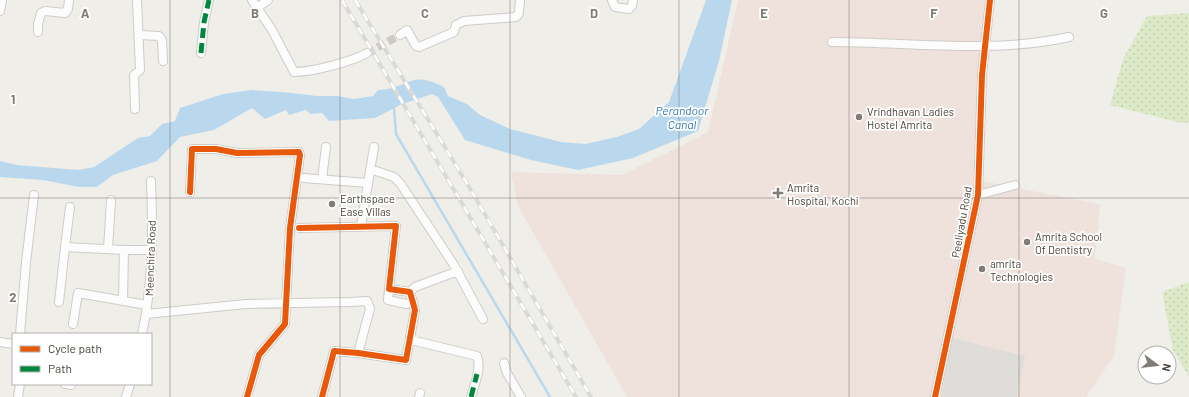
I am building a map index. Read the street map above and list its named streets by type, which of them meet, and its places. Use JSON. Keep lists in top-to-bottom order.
{
  "streets": {
    "street": ["Peeliyadu Road", "Meenchira Road"]
  },
  "water": ["Perandoor Canal"],
  "places": {
    "other": [
      "Vrindhavan Ladies Hostel Amrita",
      "Earthspace Ease Villas",
      "Amrita School Of Dentistry",
      "amrita Technologies"
    ],
    "health": ["Amrita Hospital, Kochi"]
  },
  "legend": ["Cycle path", "Path"],
  "north": "right",
  "grid": {
    "columns": [
      "A",
      "B",
      "C",
      "D",
      "E",
      "F",
      "G"
    ],
    "rows": ["1", "2"]
  }
}
